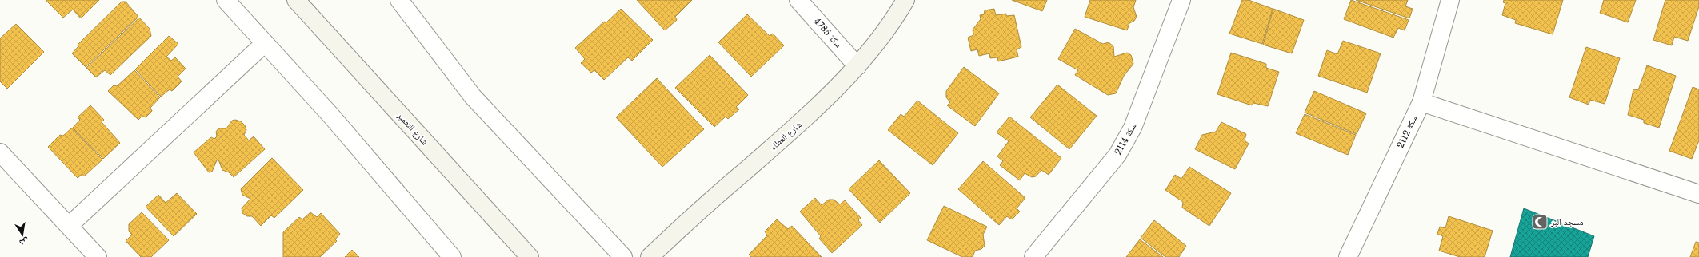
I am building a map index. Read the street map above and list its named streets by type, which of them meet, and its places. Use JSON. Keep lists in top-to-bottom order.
{
  "streets": {
    "street": [
      "سكة 4785",
      "شارع التعمير",
      "سكة 2112",
      "شارع العطاء",
      "سكة 2114"
    ]
  },
  "crossings": [
    ["سكة 4785", "شارع العطاء"]
  ],
  "places": {
    "mosque": ["مسجد البر"]
  },
  "north": "bottom"
}
